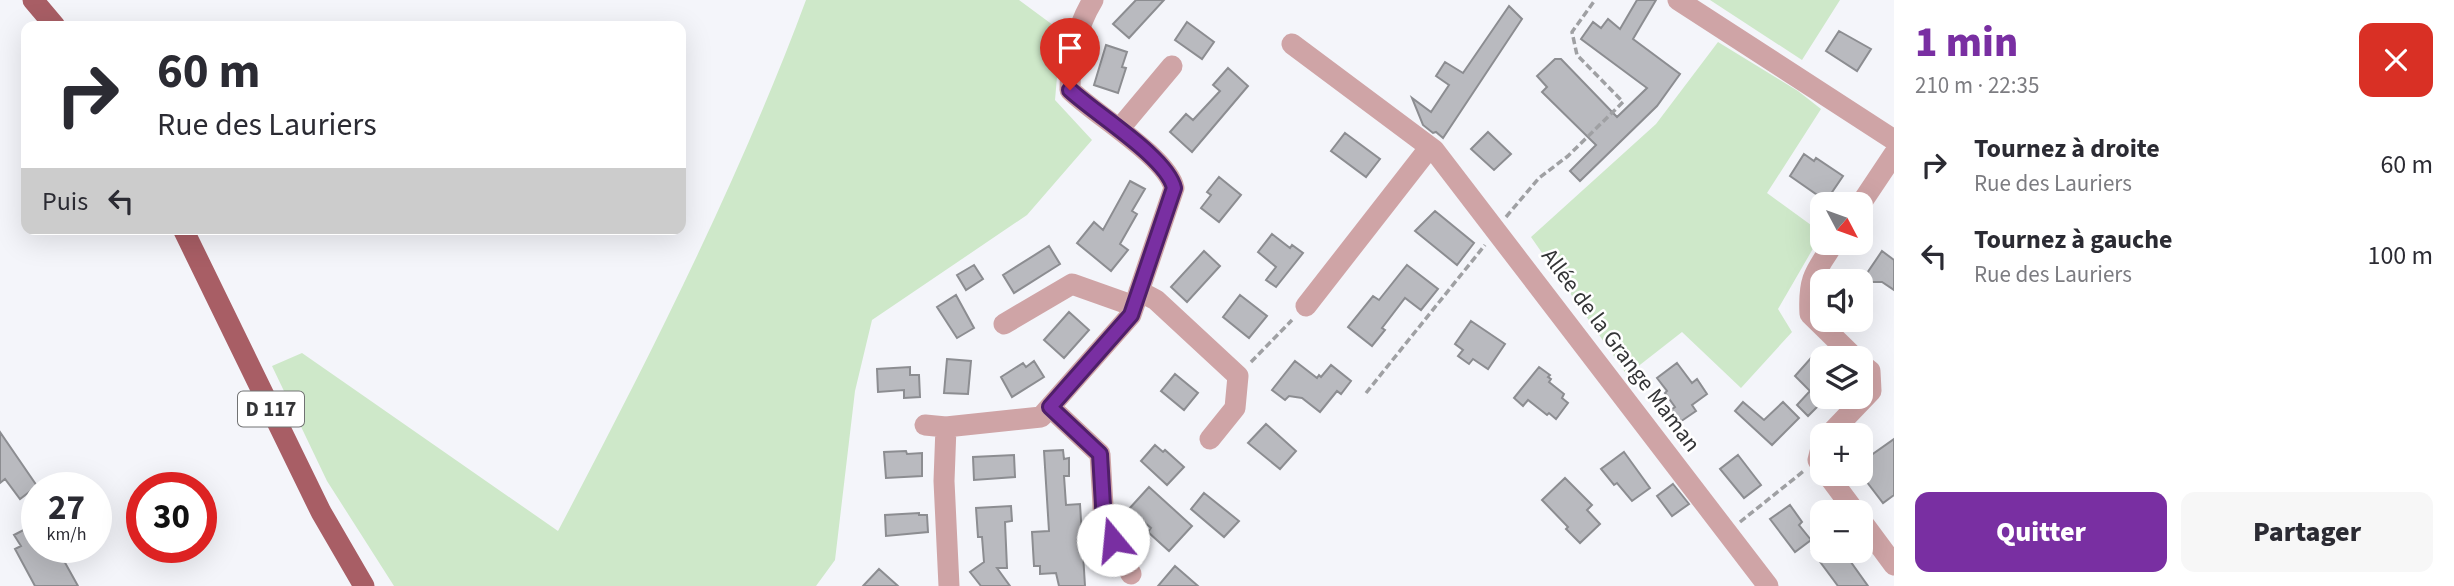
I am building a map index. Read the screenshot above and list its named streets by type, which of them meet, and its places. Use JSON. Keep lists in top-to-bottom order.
{
  "streets": {
    "main road": ["D 117"],
    "street": ["Allée de la Grange Maman"]
  },
  "north": "bottom right",
  "page": {
    "heading": ["1 min", "210 m · 22:35"],
    "turn": ["60 m", "Rue des Lauriers"],
    "list": [
      {
        "name": "Tournez à droite",
        "note": "Rue des Lauriers",
        "value": "60 m"
      },
      {
        "name": "Tournez à gauche",
        "note": "Rue des Lauriers",
        "value": "100 m"
      }
    ],
    "then": "Puis",
    "map_buttons": ["+", "−"],
    "speed": "27 km/h",
    "limit": "30",
    "buttons": ["Quitter", "Partager"]
  }
}
